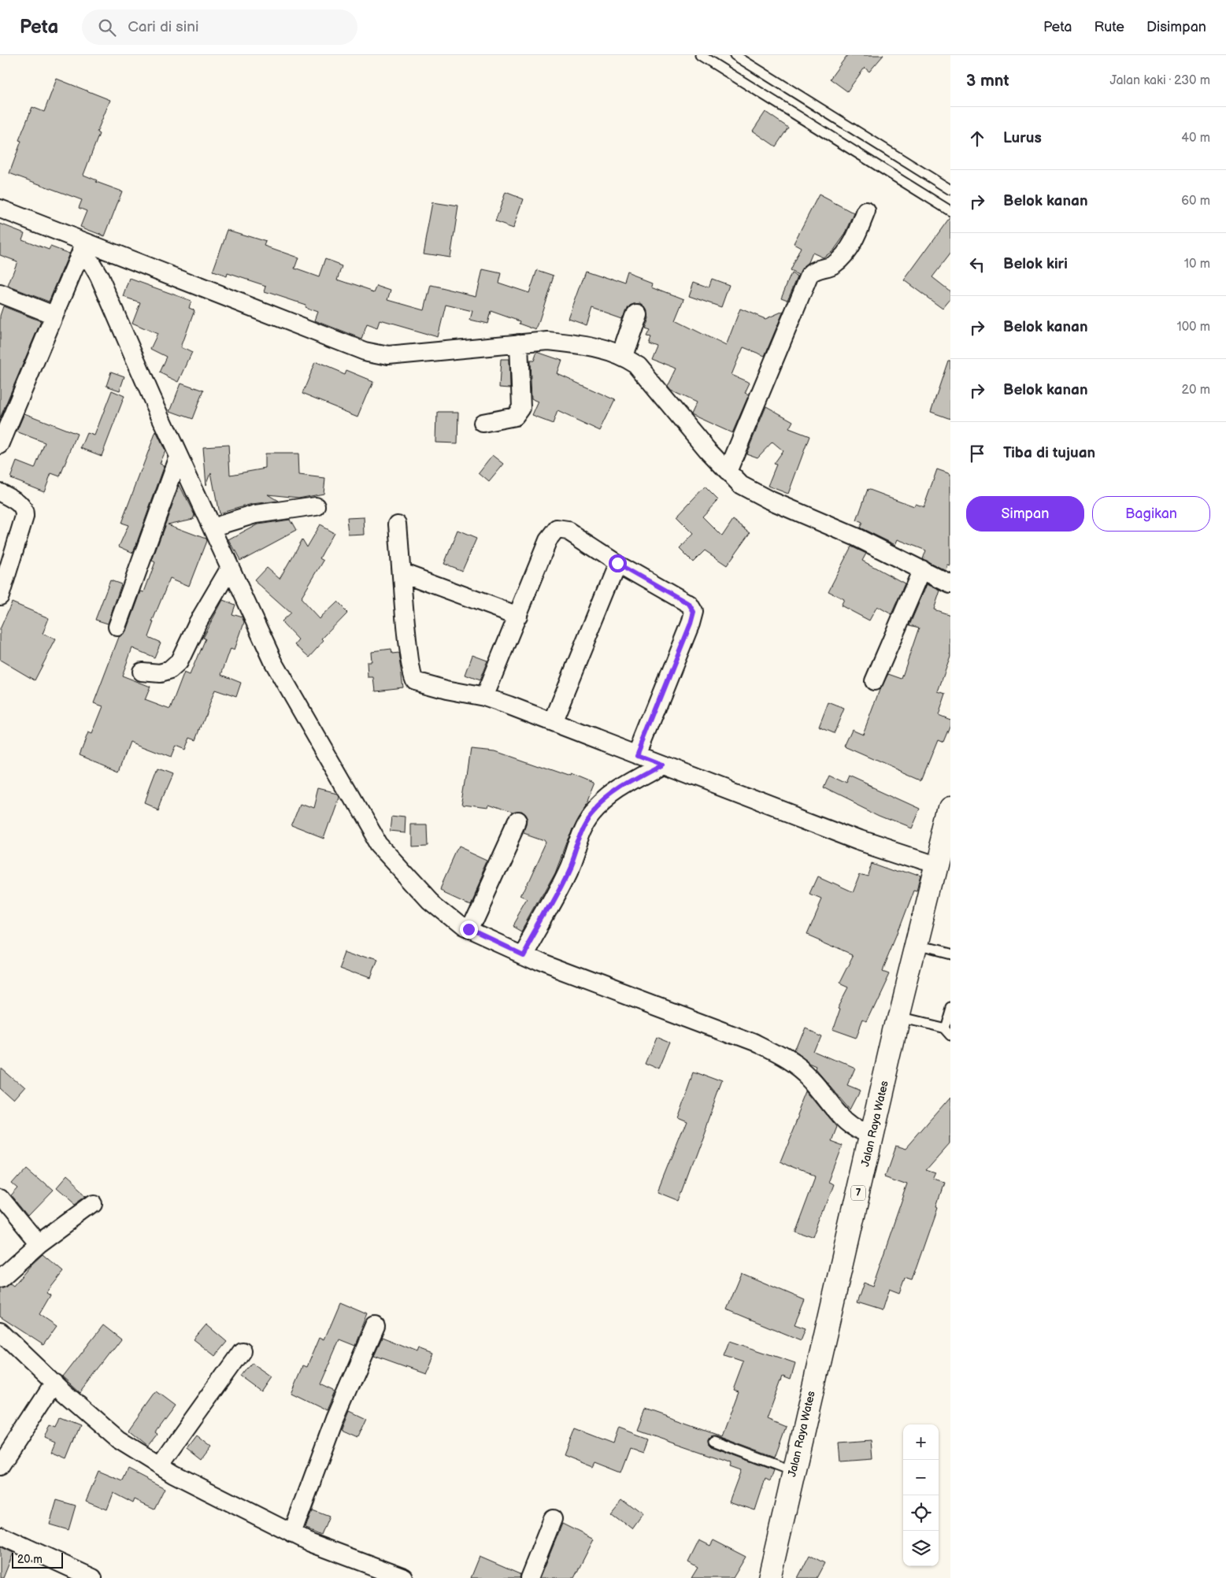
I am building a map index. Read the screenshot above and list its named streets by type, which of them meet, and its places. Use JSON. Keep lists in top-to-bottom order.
{
  "streets": {
    "highway": ["Jalan Raya Wates", "7"]
  },
  "scale_bar": "20 m",
  "page": {
    "header": "Peta",
    "search": "Cari di sini",
    "nav": ["Peta", "Rute", "Disimpan"],
    "heading": ["3 mnt", "Jalan kaki · 230 m"],
    "list": [
      ["Lurus", "40 m"],
      ["Belok kanan", "60 m"],
      ["Belok kiri", "10 m"],
      ["Belok kanan", "100 m"],
      ["Belok kanan", "20 m"],
      "Tiba di tujuan"
    ],
    "buttons": ["Simpan", "Bagikan"],
    "map_buttons": ["+", "−"],
    "scale": "20 m"
  }
}
